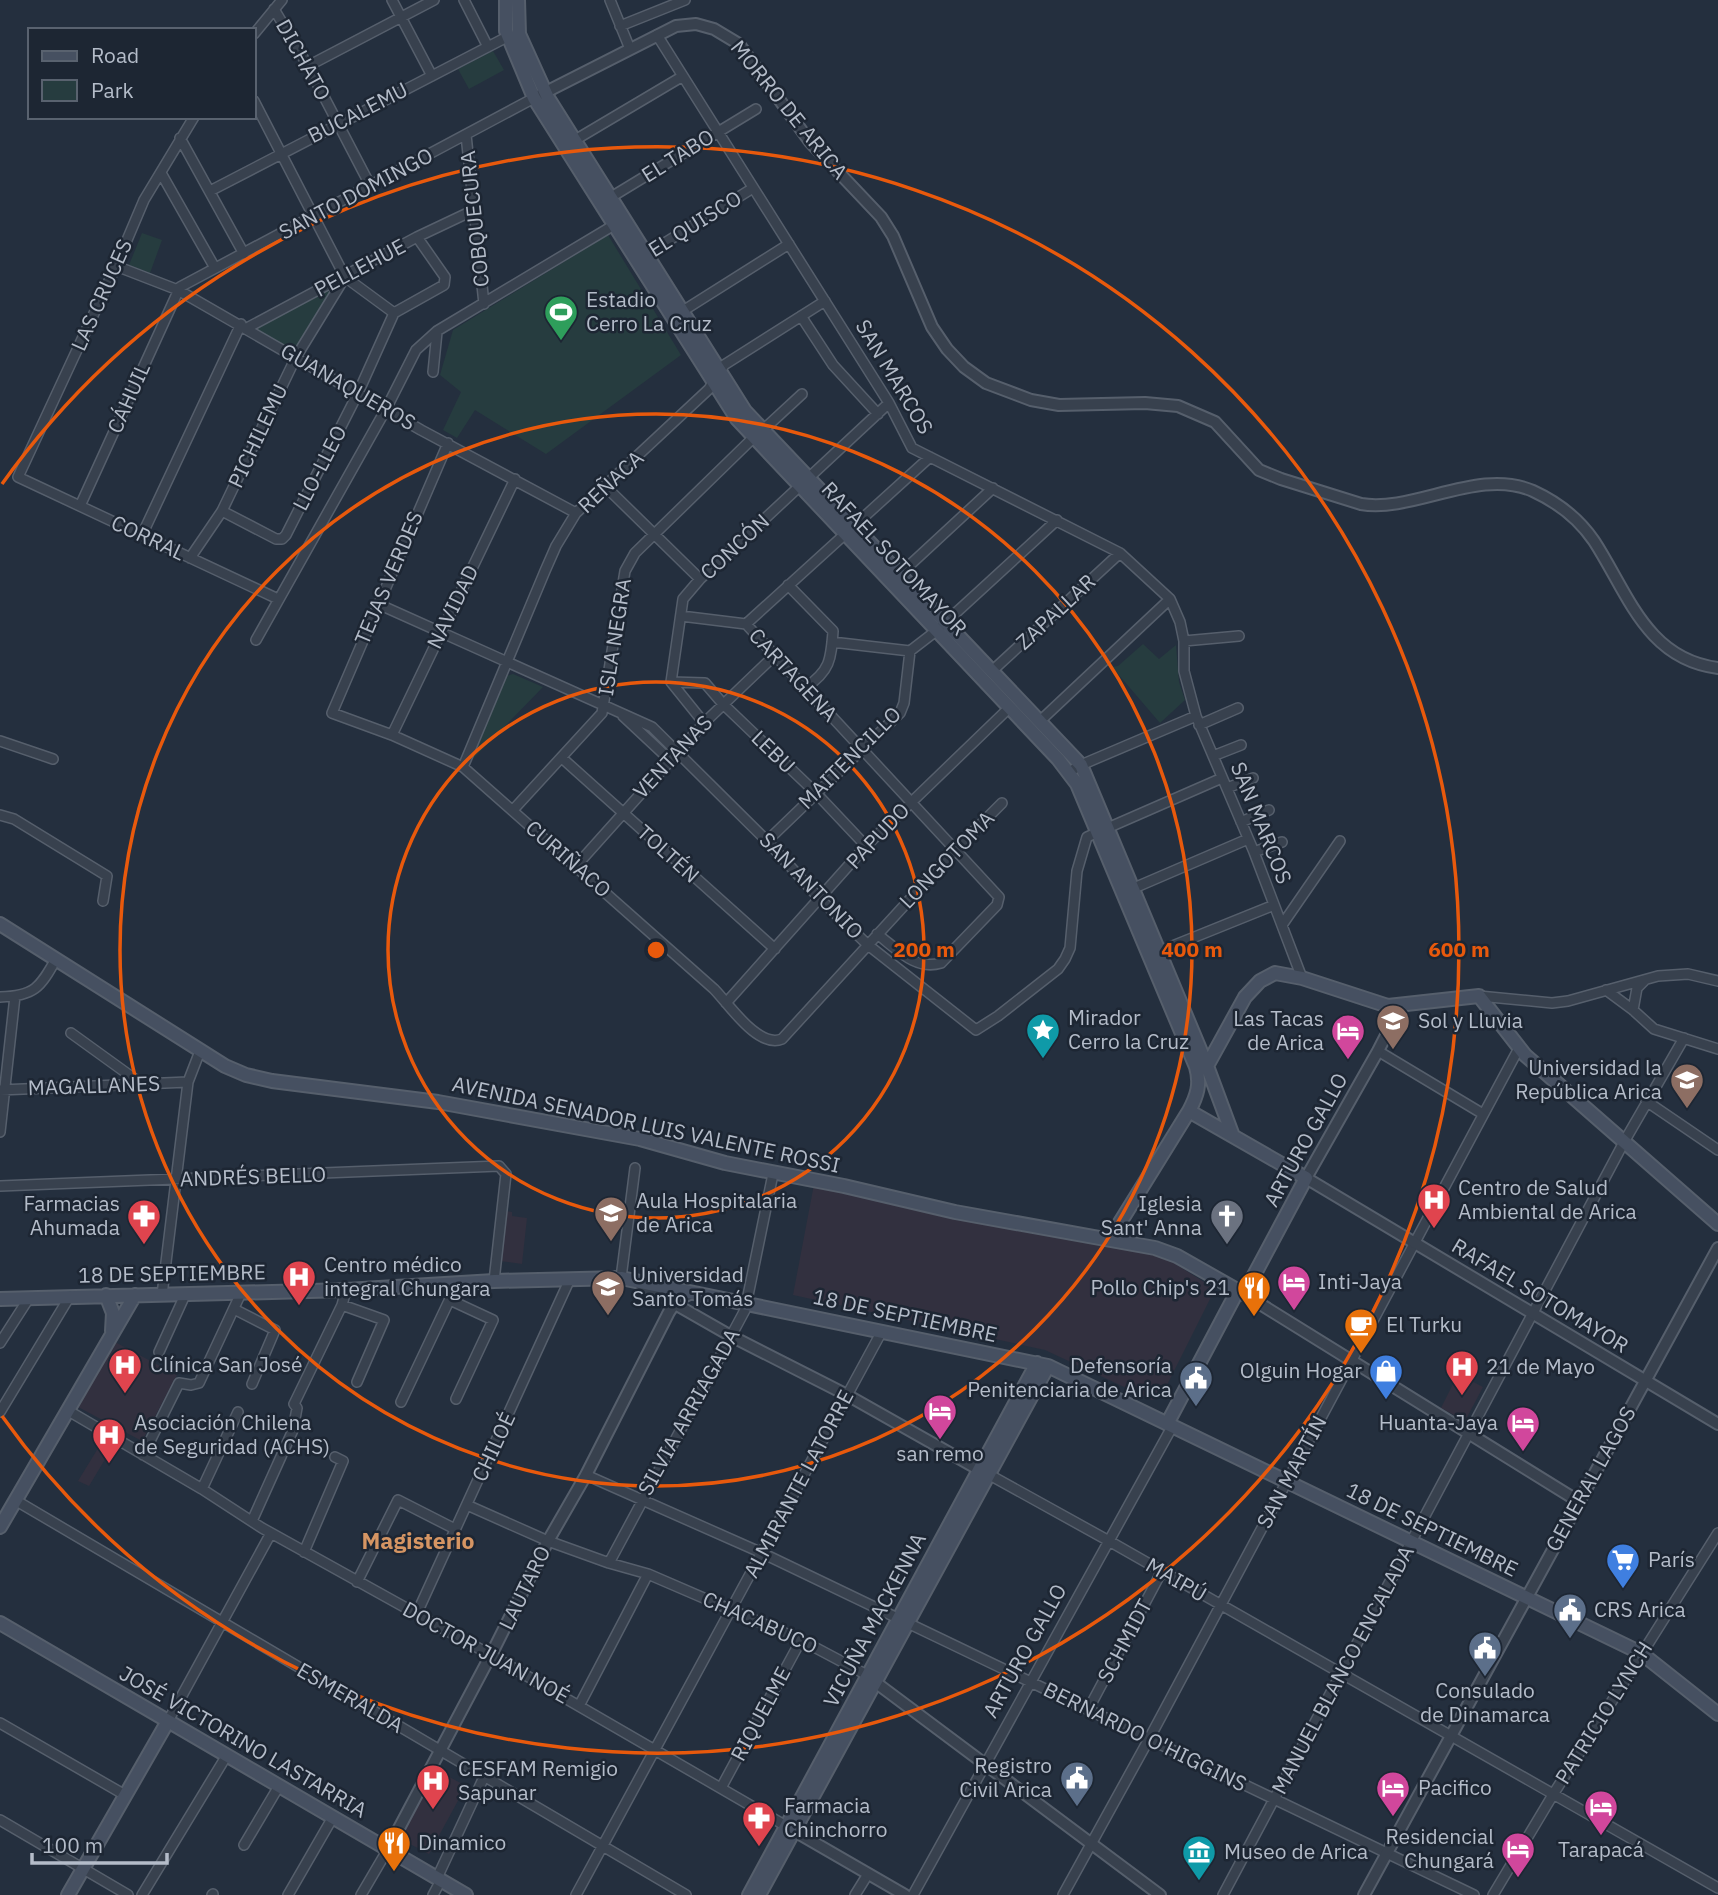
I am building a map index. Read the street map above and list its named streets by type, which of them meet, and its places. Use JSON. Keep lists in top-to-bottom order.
{
  "streets": {
    "main road": [
      "RAFAEL SOTOMAYOR",
      "AVENIDA SENADOR LUIS VALENTE ROSSI",
      "ARTURO GALLO",
      "18 DE SEPTIEMBRE",
      "VICUÑA MACKENNA",
      "JOSÉ VICTORINO LASTARRIA"
    ],
    "street": [
      "DICHATO",
      "MORRO DE ARICA",
      "BUCALEMU",
      "EL TABO",
      "SANTO DOMINGO",
      "COBQUECURA",
      "EL QUISCO",
      "PELLEHUE",
      "LAS CRUCES",
      "SAN MARCOS",
      "GUANAQUEROS",
      "CÁHUIL",
      "PICHILEMU",
      "LLO-LLEO",
      "REÑACA",
      "CORRAL",
      "CONCÓN",
      "TEJAS VERDES",
      "NAVIDAD",
      "ZAPALLAR",
      "ISLA NEGRA",
      "CARTAGENA",
      "LEBU",
      "VENTANAS",
      "MAITENCILLO",
      "PAPUDO",
      "TOLTÉN",
      "CURIÑACO",
      "LONGOTOMA",
      "SAN ANTONIO",
      "MAGALLANES",
      "ANDRÉS BELLO",
      "SILVIA ARRIAGADA",
      "CHILOÉ",
      "SAN MARTÍN",
      "GENERAL LAGOS",
      "ALMIRANTE LATORRE",
      "MAIPÚ",
      "LAUTARO",
      "CHACABUCO",
      "SCHMIDT",
      "DOCTOR JUAN NOÉ",
      "MANUEL BLANCO ENCALADA",
      "ESMERALDA",
      "PATRICIO LYNCH",
      "RIQUELME",
      "BERNARDO O'HIGGINS"
    ]
  },
  "crossings": [
    ["DICHATO", "BUCALEMU"],
    ["DICHATO", "SANTO DOMINGO"],
    ["MORRO DE ARICA", "SANTO DOMINGO"],
    ["MORRO DE ARICA", "SAN MARCOS"],
    ["MORRO DE ARICA", "RAFAEL SOTOMAYOR"],
    ["BUCALEMU", "RAFAEL SOTOMAYOR"],
    ["EL TABO", "SAN MARCOS"],
    ["EL TABO", "RAFAEL SOTOMAYOR"],
    ["SANTO DOMINGO", "COBQUECURA"],
    ["SANTO DOMINGO", "GUANAQUEROS"],
    ["SANTO DOMINGO", "CÁHUIL"],
    ["SANTO DOMINGO", "RAFAEL SOTOMAYOR"],
    ["COBQUECURA", "PELLEHUE"],
    ["EL QUISCO", "SAN MARCOS"],
    ["EL QUISCO", "RAFAEL SOTOMAYOR"],
    ["PELLEHUE", "GUANAQUEROS"],
    ["PELLEHUE", "PICHILEMU"],
    ["LAS CRUCES", "GUANAQUEROS"],
    ["LAS CRUCES", "CORRAL"],
    ["SAN MARCOS", "REÑACA"],
    ["SAN MARCOS", "CONCÓN"],
    ["SAN MARCOS", "ZAPALLAR"],
    ["GUANAQUEROS", "CÁHUIL"],
    ["GUANAQUEROS", "PICHILEMU"],
    ["GUANAQUEROS", "LLO-LLEO"],
    ["GUANAQUEROS", "REÑACA"],
    ["GUANAQUEROS", "TEJAS VERDES"],
    ["GUANAQUEROS", "NAVIDAD"],
    ["CÁHUIL", "CORRAL"],
    ["PICHILEMU", "LLO-LLEO"],
    ["PICHILEMU", "CORRAL"],
    ["REÑACA", "RAFAEL SOTOMAYOR"],
    ["REÑACA", "CURIÑACO"],
    ["REÑACA", "SAN ANTONIO"],
    ["CONCÓN", "RAFAEL SOTOMAYOR"],
    ["CONCÓN", "CARTAGENA"],
    ["CONCÓN", "LEBU"],
    ["RAFAEL SOTOMAYOR", "ZAPALLAR"],
    ["RAFAEL SOTOMAYOR", "ISLA NEGRA"],
    ["RAFAEL SOTOMAYOR", "PAPUDO"],
    ["RAFAEL SOTOMAYOR", "SAN ANTONIO"],
    ["RAFAEL SOTOMAYOR", "ARTURO GALLO"],
    ["RAFAEL SOTOMAYOR", "SAN MARTÍN"],
    ["RAFAEL SOTOMAYOR", "GENERAL LAGOS"],
    ["RAFAEL SOTOMAYOR", "MANUEL BLANCO ENCALADA"],
    ["TEJAS VERDES", "CURIÑACO"],
    ["TEJAS VERDES", "SAN ANTONIO"],
    ["NAVIDAD", "CURIÑACO"],
    ["NAVIDAD", "SAN ANTONIO"],
    ["ISLA NEGRA", "TOLTÉN"],
    ["ISLA NEGRA", "CURIÑACO"],
    ["ISLA NEGRA", "SAN ANTONIO"],
    ["CARTAGENA", "VENTANAS"],
    ["CARTAGENA", "MAITENCILLO"],
    ["CARTAGENA", "PAPUDO"],
    ["CARTAGENA", "LONGOTOMA"],
    ["CARTAGENA", "SAN ANTONIO"],
    ["LEBU", "VENTANAS"],
    ["LEBU", "MAITENCILLO"],
    ["LEBU", "PAPUDO"],
    ["VENTANAS", "TOLTÉN"],
    ["VENTANAS", "CURIÑACO"],
    ["VENTANAS", "SAN ANTONIO"],
    ["MAITENCILLO", "SAN ANTONIO"],
    ["PAPUDO", "TOLTÉN"],
    ["PAPUDO", "CURIÑACO"],
    ["PAPUDO", "SAN ANTONIO"],
    ["CURIÑACO", "LONGOTOMA"],
    ["LONGOTOMA", "SAN ANTONIO"],
    ["AVENIDA SENADOR LUIS VALENTE ROSSI", "SILVIA ARRIAGADA"],
    ["ARTURO GALLO", "18 DE SEPTIEMBRE"],
    ["ARTURO GALLO", "MAIPÚ"],
    ["ARTURO GALLO", "CHACABUCO"],
    ["ARTURO GALLO", "BERNARDO O'HIGGINS"],
    ["ANDRÉS BELLO", "18 DE SEPTIEMBRE"],
    ["18 DE SEPTIEMBRE", "SILVIA ARRIAGADA"],
    ["18 DE SEPTIEMBRE", "CHILOÉ"],
    ["18 DE SEPTIEMBRE", "SAN MARTÍN"],
    ["18 DE SEPTIEMBRE", "GENERAL LAGOS"],
    ["18 DE SEPTIEMBRE", "ALMIRANTE LATORRE"],
    ["18 DE SEPTIEMBRE", "MAIPÚ"],
    ["18 DE SEPTIEMBRE", "VICUÑA MACKENNA"],
    ["18 DE SEPTIEMBRE", "MANUEL BLANCO ENCALADA"],
    ["18 DE SEPTIEMBRE", "PATRICIO LYNCH"],
    ["SILVIA ARRIAGADA", "MAIPÚ"],
    ["SILVIA ARRIAGADA", "CHACABUCO"],
    ["SILVIA ARRIAGADA", "BERNARDO O'HIGGINS"],
    ["CHILOÉ", "CHACABUCO"],
    ["CHILOÉ", "DOCTOR JUAN NOÉ"],
    ["SAN MARTÍN", "MAIPÚ"],
    ["SAN MARTÍN", "CHACABUCO"],
    ["SAN MARTÍN", "BERNARDO O'HIGGINS"],
    ["GENERAL LAGOS", "MAIPÚ"],
    ["GENERAL LAGOS", "BERNARDO O'HIGGINS"],
    ["ALMIRANTE LATORRE", "MAIPÚ"],
    ["ALMIRANTE LATORRE", "CHACABUCO"],
    ["ALMIRANTE LATORRE", "DOCTOR JUAN NOÉ"],
    ["ALMIRANTE LATORRE", "ESMERALDA"],
    ["ALMIRANTE LATORRE", "BERNARDO O'HIGGINS"],
    ["MAIPÚ", "LAUTARO"],
    ["MAIPÚ", "VICUÑA MACKENNA"],
    ["MAIPÚ", "SCHMIDT"],
    ["MAIPÚ", "MANUEL BLANCO ENCALADA"],
    ["MAIPÚ", "PATRICIO LYNCH"],
    ["LAUTARO", "CHACABUCO"],
    ["LAUTARO", "DOCTOR JUAN NOÉ"],
    ["LAUTARO", "ESMERALDA"],
    ["LAUTARO", "BERNARDO O'HIGGINS"],
    ["LAUTARO", "JOSÉ VICTORINO LASTARRIA"],
    ["VICUÑA MACKENNA", "CHACABUCO"],
    ["VICUÑA MACKENNA", "DOCTOR JUAN NOÉ"],
    ["VICUÑA MACKENNA", "BERNARDO O'HIGGINS"],
    ["CHACABUCO", "RIQUELME"],
    ["SCHMIDT", "BERNARDO O'HIGGINS"],
    ["DOCTOR JUAN NOÉ", "RIQUELME"],
    ["MANUEL BLANCO ENCALADA", "BERNARDO O'HIGGINS"]
  ],
  "districts": ["Magisterio"],
  "places": {
    "sports": ["Estadio Cerro La Cruz"],
    "school or university": [
      "Sol y Lluvia",
      "Universidad la República Arica",
      "Aula Hospitalaria de Arica",
      "Universidad Santo Tomás"
    ],
    "place": ["Mirador Cerro la Cruz"],
    "hotel": [
      "Las Tacas de Arica",
      "Inti-Jaya",
      "san remo",
      "Huanta-Jaya",
      "Pacifico",
      "Tarapacá",
      "Residencial Chungará"
    ],
    "hospital": [
      "Centro de Salud Ambiental de Arica",
      "Centro médico integral Chungara",
      "Clínica San José",
      "21 de Mayo",
      "Asociación Chilena de Seguridad (ACHS)",
      "CESFAM Remigio Sapunar"
    ],
    "pharmacy": ["Farmacias Ahumada", "Farmacia Chinchorro"],
    "church": ["Iglesia Sant' Anna"],
    "restaurant": ["Pollo Chip's 21", "Dinamico"],
    "cafe": ["El Turku"],
    "shop": ["Olguin Hogar"],
    "public building": [
      "Defensoría Penitenciaria de Arica",
      "CRS Arica",
      "Consulado de Dinamarca",
      "Registro Civil Arica"
    ],
    "supermarket": ["París"],
    "museum": ["Museo de Arica"]
  },
  "legend": ["Road", "Park"],
  "scale_bar": "100 m",
  "rings": ["200 m", "400 m", "600 m"]
}
